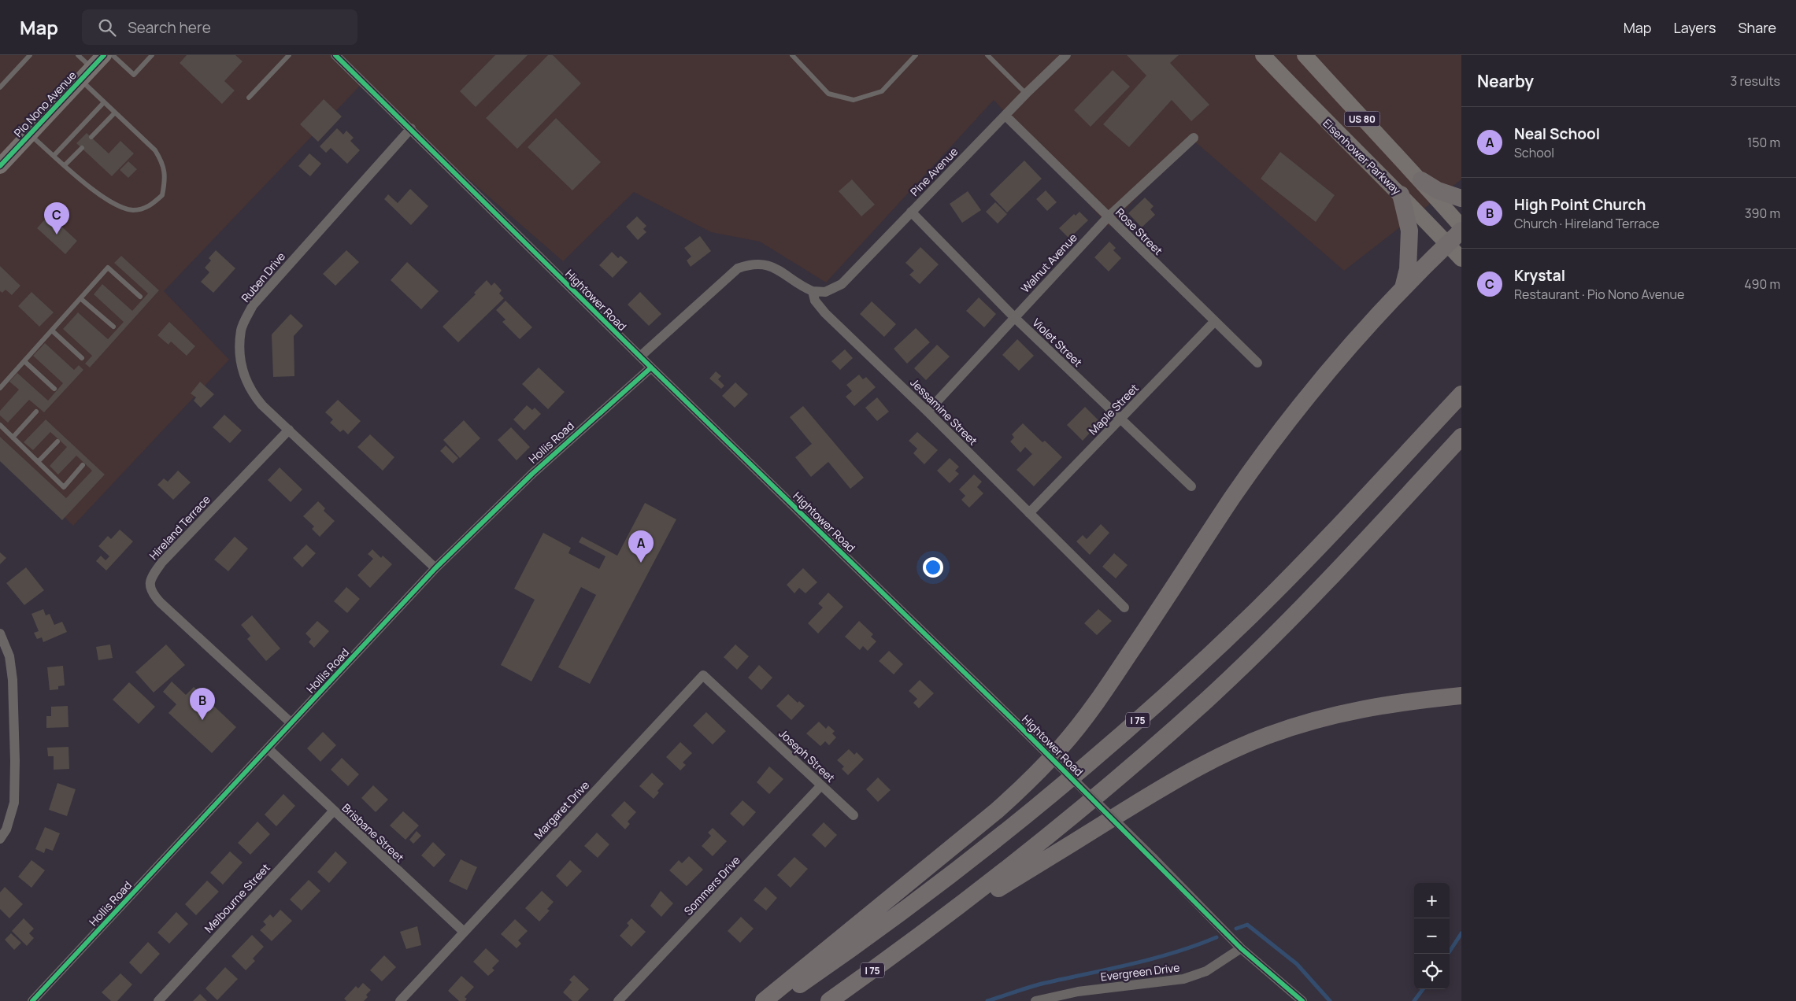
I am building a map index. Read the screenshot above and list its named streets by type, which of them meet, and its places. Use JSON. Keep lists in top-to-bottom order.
{
  "streets": {
    "highway": ["I 75"],
    "main road": ["Pio Nono Avenue", "US 80", "Eisenhower Parkway"],
    "street": [
      "Pine Avenue",
      "Rose Street",
      "Walnut Avenue",
      "Ruben Drive",
      "Hightower Road",
      "Violet Street",
      "Maple Street",
      "Jessamine Street",
      "Hollis Road",
      "Hireland Terrace",
      "Joseph Street",
      "Margaret Drive",
      "Brisbane Street",
      "Sommers Drive",
      "Melbourne Street",
      "Evergreen Drive"
    ]
  },
  "crossings": [
    ["Pine Avenue", "Rose Street"],
    ["Pine Avenue", "Violet Street"],
    ["Pine Avenue", "Jessamine Street"],
    ["Rose Street", "Walnut Avenue"],
    ["Rose Street", "Maple Street"],
    ["Walnut Avenue", "Violet Street"],
    ["Walnut Avenue", "Jessamine Street"],
    ["Ruben Drive", "Hightower Road"],
    ["Ruben Drive", "Hollis Road"],
    ["Ruben Drive", "Hireland Terrace"],
    ["Hightower Road", "Hollis Road"],
    ["Hightower Road", "Evergreen Drive"],
    ["Violet Street", "Maple Street"],
    ["Maple Street", "Jessamine Street"],
    ["Hollis Road", "Hireland Terrace"],
    ["Hollis Road", "Brisbane Street"],
    ["Joseph Street", "Margaret Drive"],
    ["Joseph Street", "Sommers Drive"],
    ["Margaret Drive", "Brisbane Street"],
    ["Brisbane Street", "Melbourne Street"]
  ],
  "page": {
    "header": "Map",
    "search": "Search here",
    "nav": ["Map", "Layers", "Share"],
    "heading": ["Nearby", "3 results"],
    "list": [
      {
        "mark": "A",
        "name": "Neal School",
        "note": "School",
        "value": "150 m"
      },
      {
        "mark": "B",
        "name": "High Point Church",
        "note": "Church · Hireland Terrace",
        "value": "390 m"
      },
      {
        "mark": "C",
        "name": "Krystal",
        "note": "Restaurant · Pio Nono Avenue",
        "value": "490 m"
      }
    ],
    "pins": ["C", "A", "B"],
    "map_buttons": ["+", "−"]
  }
}
